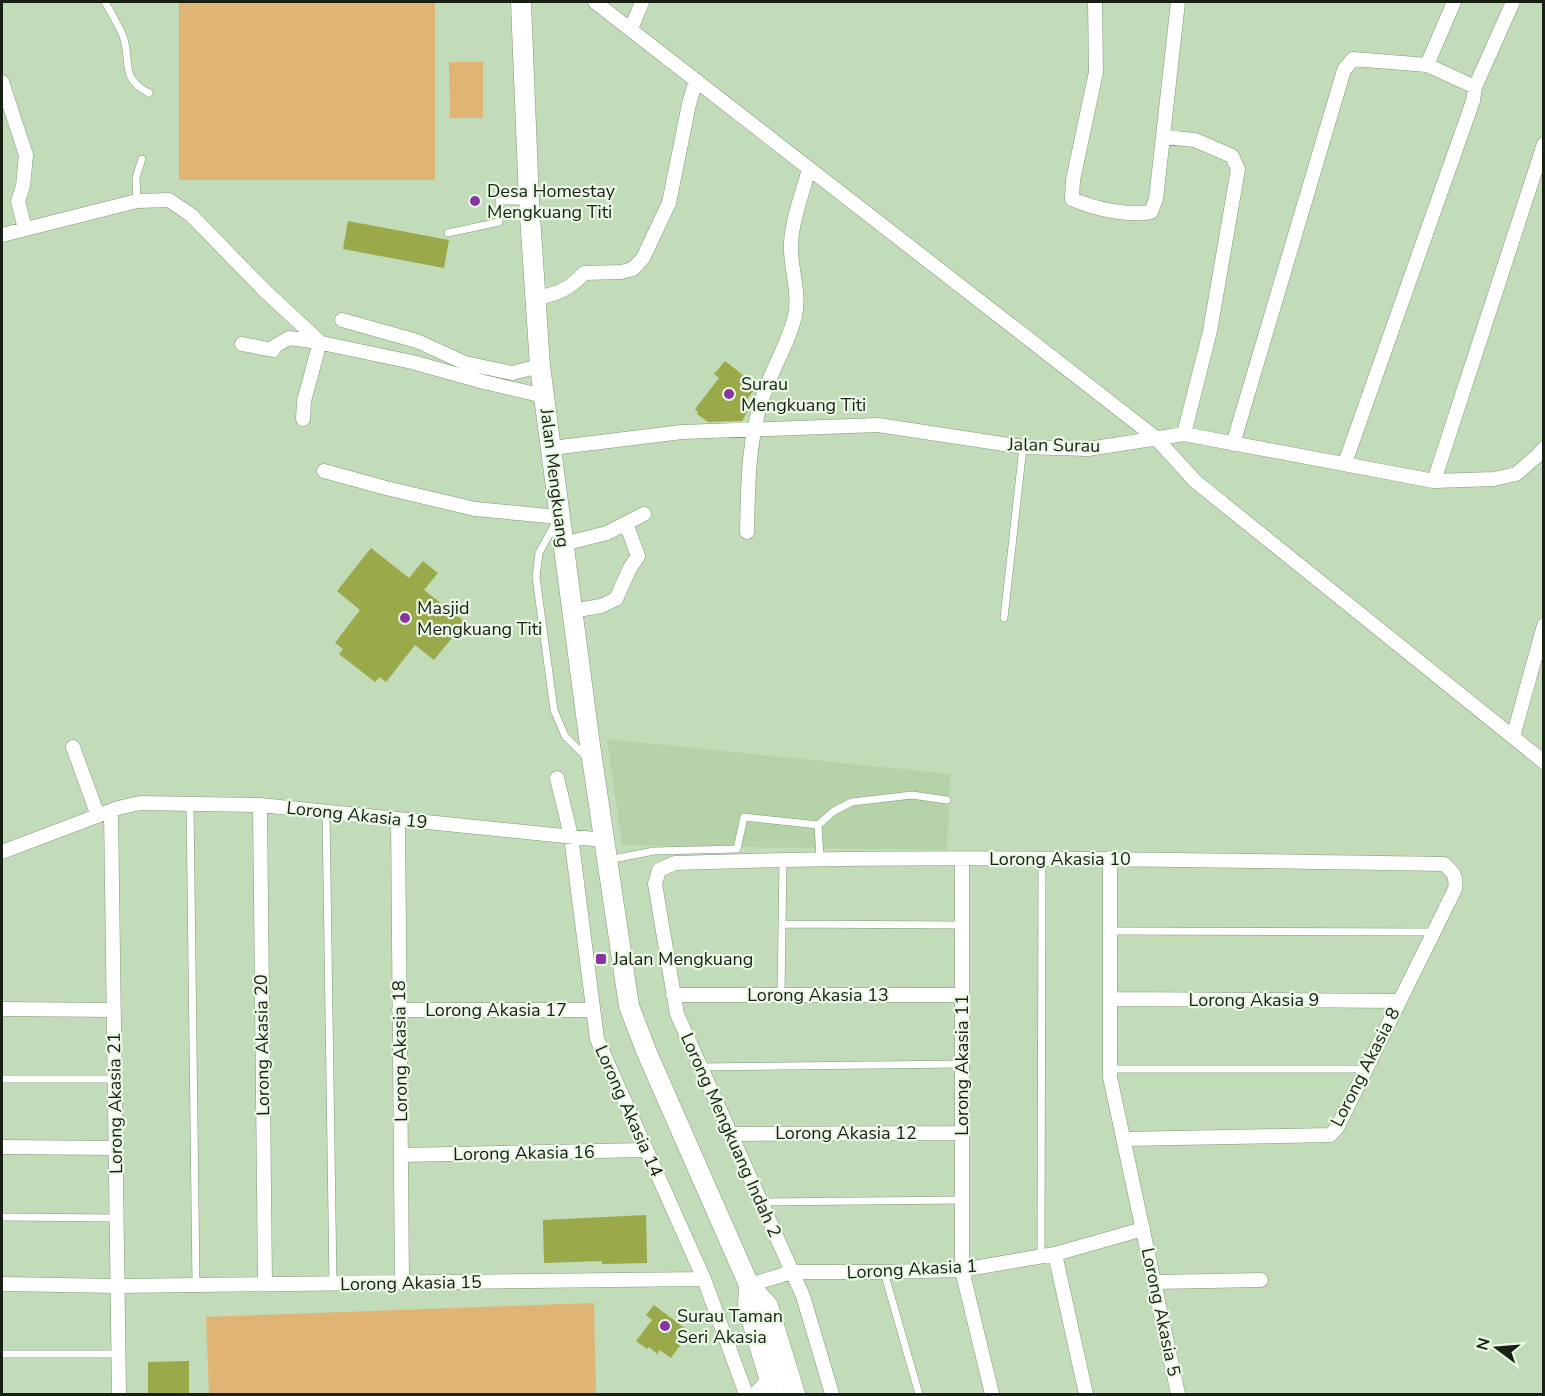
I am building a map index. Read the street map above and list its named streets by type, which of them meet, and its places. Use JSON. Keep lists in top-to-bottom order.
{
  "streets": {
    "main road": ["Jalan Mengkuang"],
    "street": [
      "Jalan Surau",
      "Lorong Akasia 19",
      "Lorong Akasia 10",
      "Lorong Akasia 13",
      "Lorong Akasia 9",
      "Lorong Akasia 17",
      "Lorong Akasia 20",
      "Lorong Akasia 18",
      "Lorong Akasia 11",
      "Lorong Akasia 8",
      "Lorong Akasia 21",
      "Lorong Akasia 14",
      "Lorong Akasia 12",
      "Lorong Mengkuang Indah 2",
      "Lorong Akasia 16",
      "Lorong Akasia 1",
      "Lorong Akasia 15",
      "Lorong Akasia 5"
    ]
  },
  "crossings": [
    ["Jalan Surau", "Jalan Mengkuang"],
    ["Jalan Mengkuang", "Lorong Akasia 19"],
    ["Jalan Mengkuang", "Lorong Akasia 1"],
    ["Lorong Akasia 19", "Lorong Akasia 20"],
    ["Lorong Akasia 19", "Lorong Akasia 18"],
    ["Lorong Akasia 19", "Lorong Akasia 21"],
    ["Lorong Akasia 19", "Lorong Akasia 14"],
    ["Lorong Akasia 10", "Lorong Akasia 11"],
    ["Lorong Akasia 10", "Lorong Akasia 8"],
    ["Lorong Akasia 10", "Lorong Mengkuang Indah 2"],
    ["Lorong Akasia 10", "Lorong Akasia 5"],
    ["Lorong Akasia 13", "Lorong Akasia 11"],
    ["Lorong Akasia 13", "Lorong Mengkuang Indah 2"],
    ["Lorong Akasia 9", "Lorong Akasia 8"],
    ["Lorong Akasia 9", "Lorong Akasia 5"],
    ["Lorong Akasia 17", "Lorong Akasia 18"],
    ["Lorong Akasia 17", "Lorong Akasia 14"],
    ["Lorong Akasia 20", "Lorong Akasia 15"],
    ["Lorong Akasia 18", "Lorong Akasia 16"],
    ["Lorong Akasia 18", "Lorong Akasia 15"],
    ["Lorong Akasia 11", "Lorong Akasia 12"],
    ["Lorong Akasia 11", "Lorong Akasia 1"],
    ["Lorong Akasia 8", "Lorong Akasia 5"],
    ["Lorong Akasia 21", "Lorong Akasia 15"],
    ["Lorong Akasia 14", "Lorong Akasia 16"],
    ["Lorong Akasia 14", "Lorong Akasia 15"],
    ["Lorong Akasia 12", "Lorong Mengkuang Indah 2"],
    ["Lorong Mengkuang Indah 2", "Lorong Akasia 1"],
    ["Lorong Akasia 1", "Lorong Akasia 5"]
  ],
  "places": {
    "other": [
      "Desa Homestay Mengkuang Titi",
      "Surau Mengkuang Titi",
      "Masjid Mengkuang Titi",
      "Surau Taman Seri Akasia"
    ],
    "transit": ["Jalan Mengkuang"]
  },
  "north": "left"
}
